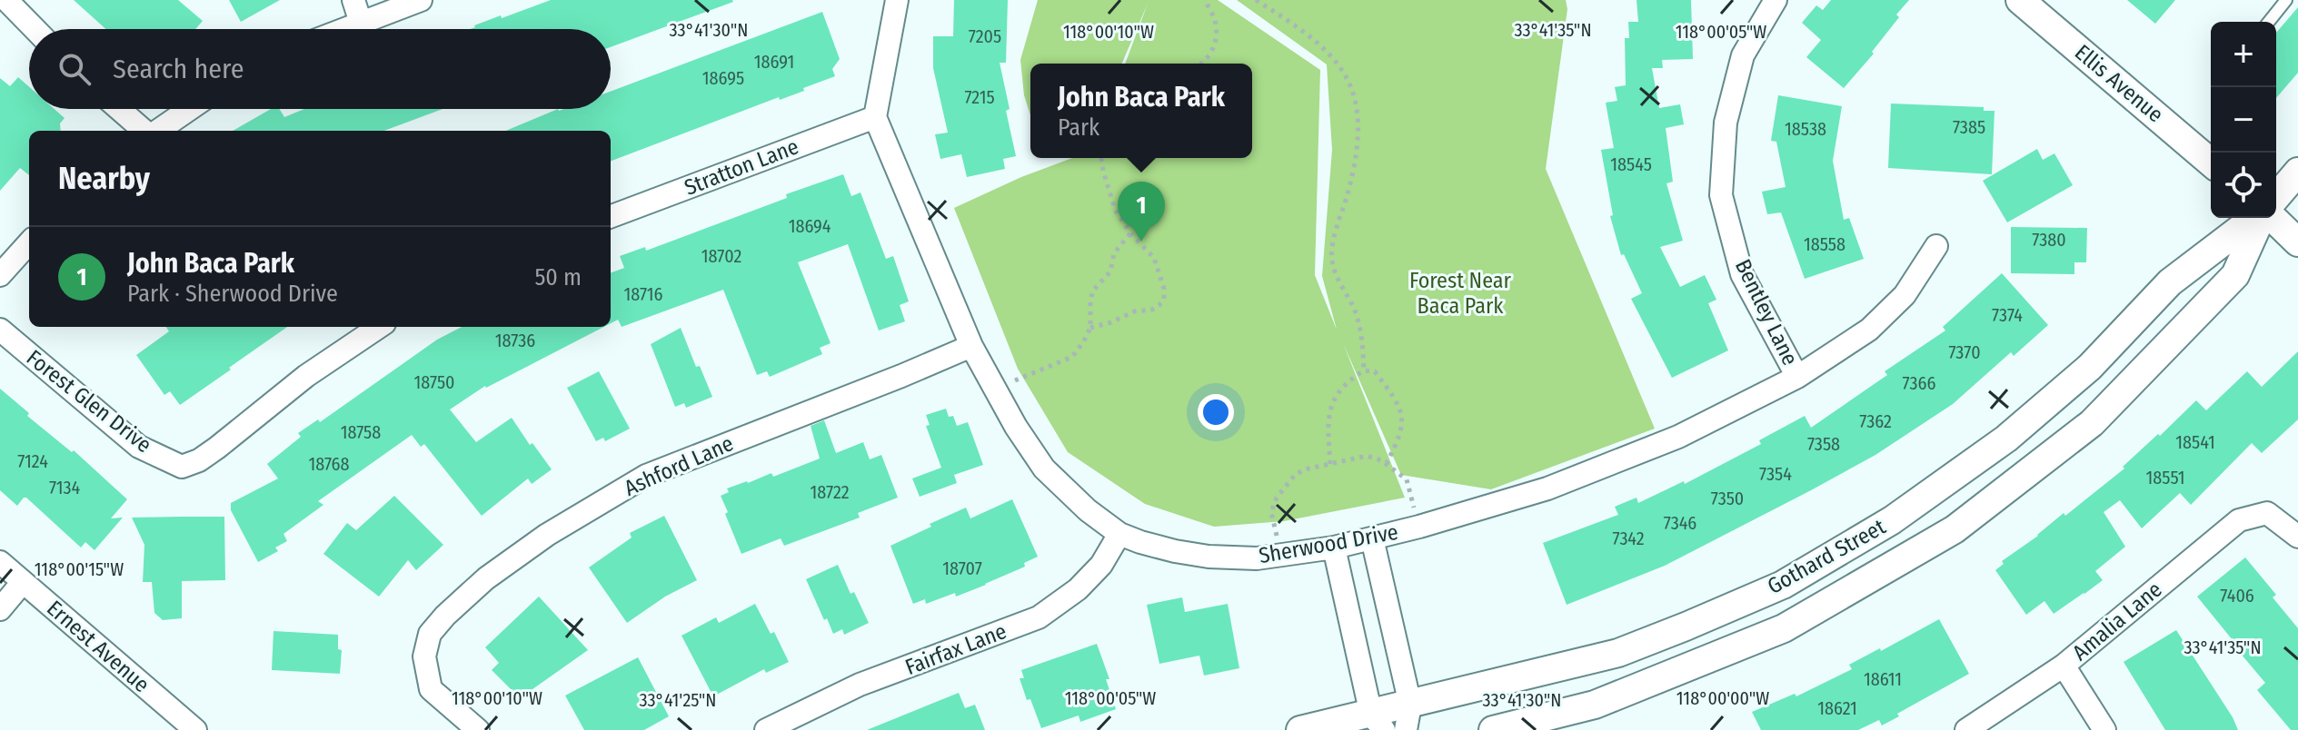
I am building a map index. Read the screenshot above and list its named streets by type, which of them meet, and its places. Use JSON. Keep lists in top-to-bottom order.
{
  "streets": {
    "street": [
      "Ellis Avenue",
      "Stratton Lane",
      "Bentley Lane",
      "Forest Glen Drive",
      "Ashford Lane",
      "Sherwood Drive",
      "Gothard Street",
      "Amalia Lane",
      "Ernest Avenue",
      "Fairfax Lane"
    ]
  },
  "crossings": [
    ["Stratton Lane", "Sherwood Drive"],
    ["Bentley Lane", "Sherwood Drive"],
    ["Ashford Lane", "Sherwood Drive"],
    ["Sherwood Drive", "Fairfax Lane"]
  ],
  "parks": ["Forest Near Baca Park"],
  "house_numbers": [
    "7205",
    "18691",
    "18695",
    "7215",
    "7385",
    "18538",
    "18545",
    "18694",
    "7380",
    "18558",
    "18702",
    "18716",
    "7374",
    "18736",
    "7370",
    "18750",
    "7366",
    "7362",
    "18758",
    "18541",
    "7358",
    "7124",
    "18768",
    "7354",
    "18551",
    "7134",
    "18722",
    "7350",
    "7346",
    "7342",
    "18707",
    "7406",
    "18611",
    "18621"
  ],
  "page": {
    "map_buttons": ["+", "−"],
    "search": "Search here",
    "popup": ["John Baca Park", "Park"],
    "heading": "Nearby",
    "pins": "1",
    "list": [
      {
        "mark": "1",
        "name": "John Baca Park",
        "note": "Park · Sherwood Drive",
        "value": "50 m"
      }
    ]
  },
  "coordinates": [
    "33°41'30\"N",
    "33°41'35\"N",
    "118°00'10\"W",
    "118°00'05\"W",
    "118°00'15\"W",
    "118°00'00\"W",
    "33°41'25\"N"
  ]
}
